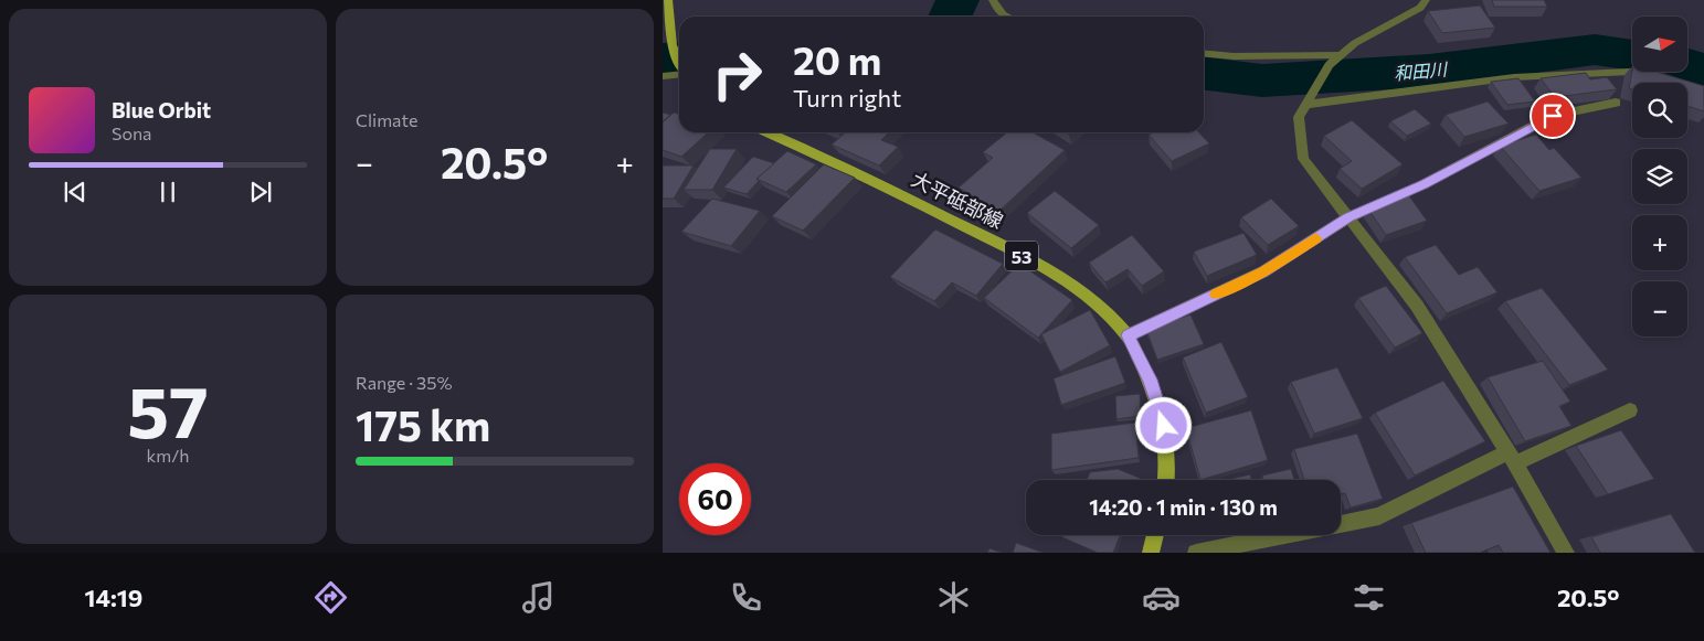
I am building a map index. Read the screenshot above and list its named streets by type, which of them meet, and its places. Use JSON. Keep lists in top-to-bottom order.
{
  "streets": {
    "main road": ["大平砥部線", "53"]
  },
  "water": ["和田川"],
  "north": "right",
  "page": {
    "tile": [
      "Climate",
      ["57", "km/h"],
      ["Range · 35%", "175 km"]
    ],
    "map_buttons": ["+", "−"],
    "turn": ["20 m", "Turn right"],
    "song": ["Blue Orbit", "Sona"],
    "heat": ["−", "20.5°", "+"],
    "limit": "60",
    "trip": "14:20 · 1 min · 130 m",
    "tabs": ["14:19", "20.5°"]
  }
}
